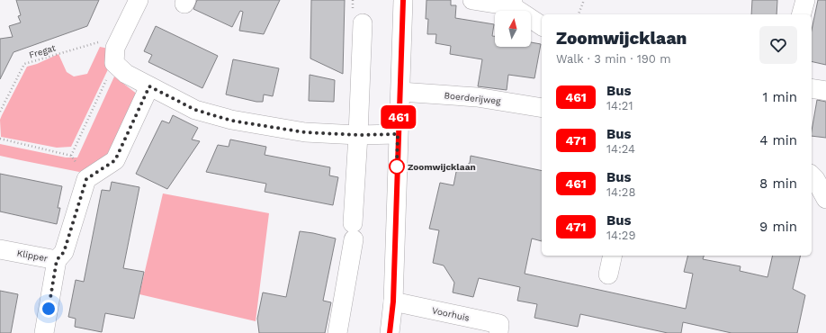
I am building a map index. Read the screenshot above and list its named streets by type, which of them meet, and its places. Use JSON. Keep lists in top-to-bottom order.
{
  "streets": {
    "street": ["Boerderijweg", "Klipper", "Voorhuis"],
    "path": ["Fregat"]
  },
  "places": ["Zoomwijcklaan"],
  "lines": ["bus line 461"],
  "north": "top",
  "page": {
    "on_map": "461",
    "heading": ["Zoomwijcklaan", "Walk · 3 min · 190 m"],
    "list": [
      {
        "mark": "461",
        "name": "Bus",
        "note": "14:21",
        "value": "1 min"
      },
      {
        "mark": "471",
        "name": "Bus",
        "note": "14:24",
        "value": "4 min"
      },
      {
        "mark": "461",
        "name": "Bus",
        "note": "14:28",
        "value": "8 min"
      },
      {
        "mark": "471",
        "name": "Bus",
        "note": "14:29",
        "value": "9 min"
      }
    ]
  }
}
